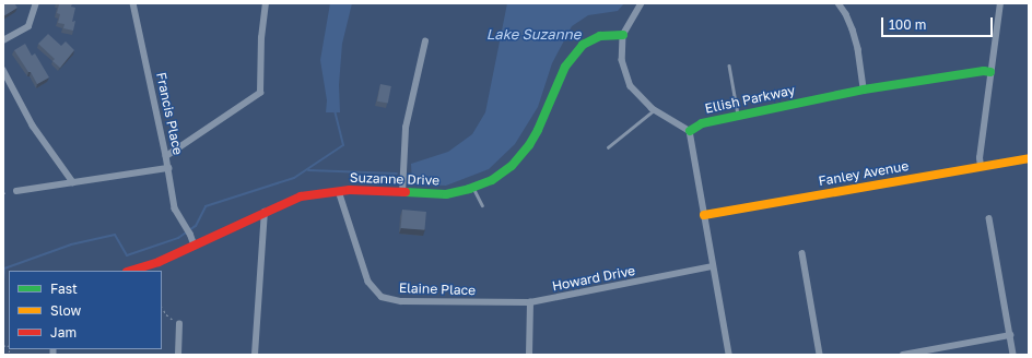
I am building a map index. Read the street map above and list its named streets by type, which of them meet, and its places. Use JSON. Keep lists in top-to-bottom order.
{
  "streets": {
    "street": [
      "Ellish Parkway",
      "Francis Place",
      "Fanley Avenue",
      "Suzanne Drive",
      "Howard Drive",
      "Elaine Place"
    ]
  },
  "crossings": [
    ["Francis Place", "Suzanne Drive"],
    ["Suzanne Drive", "Elaine Place"],
    ["Howard Drive", "Elaine Place"]
  ],
  "water": ["Lake Suzanne"],
  "legend": ["Fast", "Slow", "Jam"],
  "scale_bar": "100 m"
}
